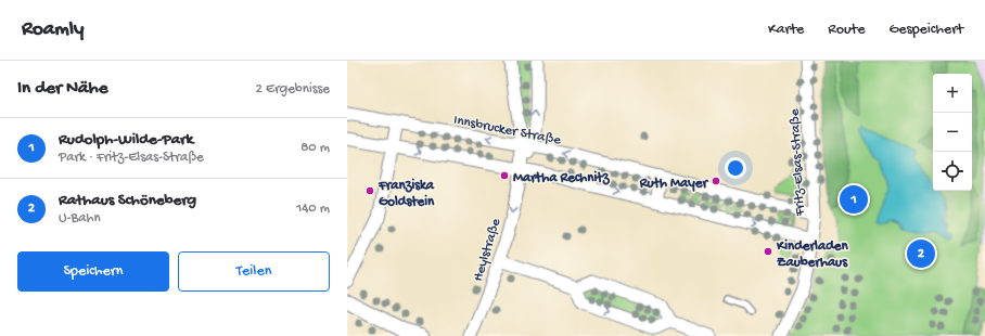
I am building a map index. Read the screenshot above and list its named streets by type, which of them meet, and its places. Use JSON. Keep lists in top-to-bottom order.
{
  "streets": {
    "street": ["Innsbrucker Straße", "Fritz-Elsas-Straße", "Heylstraße"]
  },
  "crossings": [
    ["Innsbrucker Straße", "Fritz-Elsas-Straße"],
    ["Innsbrucker Straße", "Heylstraße"]
  ],
  "places": [
    "Martha Rechnitz",
    "Ruth Mayer",
    "Franziska Goldstein",
    "Kinderladen Zauberhaus"
  ],
  "page": {
    "header": "Roamly",
    "nav": ["Karte", "Route", "Gespeichert"],
    "heading": ["In der Nähe", "2 Ergebnisse"],
    "map_buttons": ["+", "−"],
    "list": [
      {
        "mark": "1",
        "name": "Rudolph-Wilde-Park",
        "note": "Park · Fritz-Elsas-Straße",
        "value": "80 m"
      },
      {
        "mark": "2",
        "name": "Rathaus Schöneberg",
        "note": "U-Bahn",
        "value": "140 m"
      }
    ],
    "pins": ["1", "2"],
    "buttons": ["Speichern", "Teilen"]
  }
}
